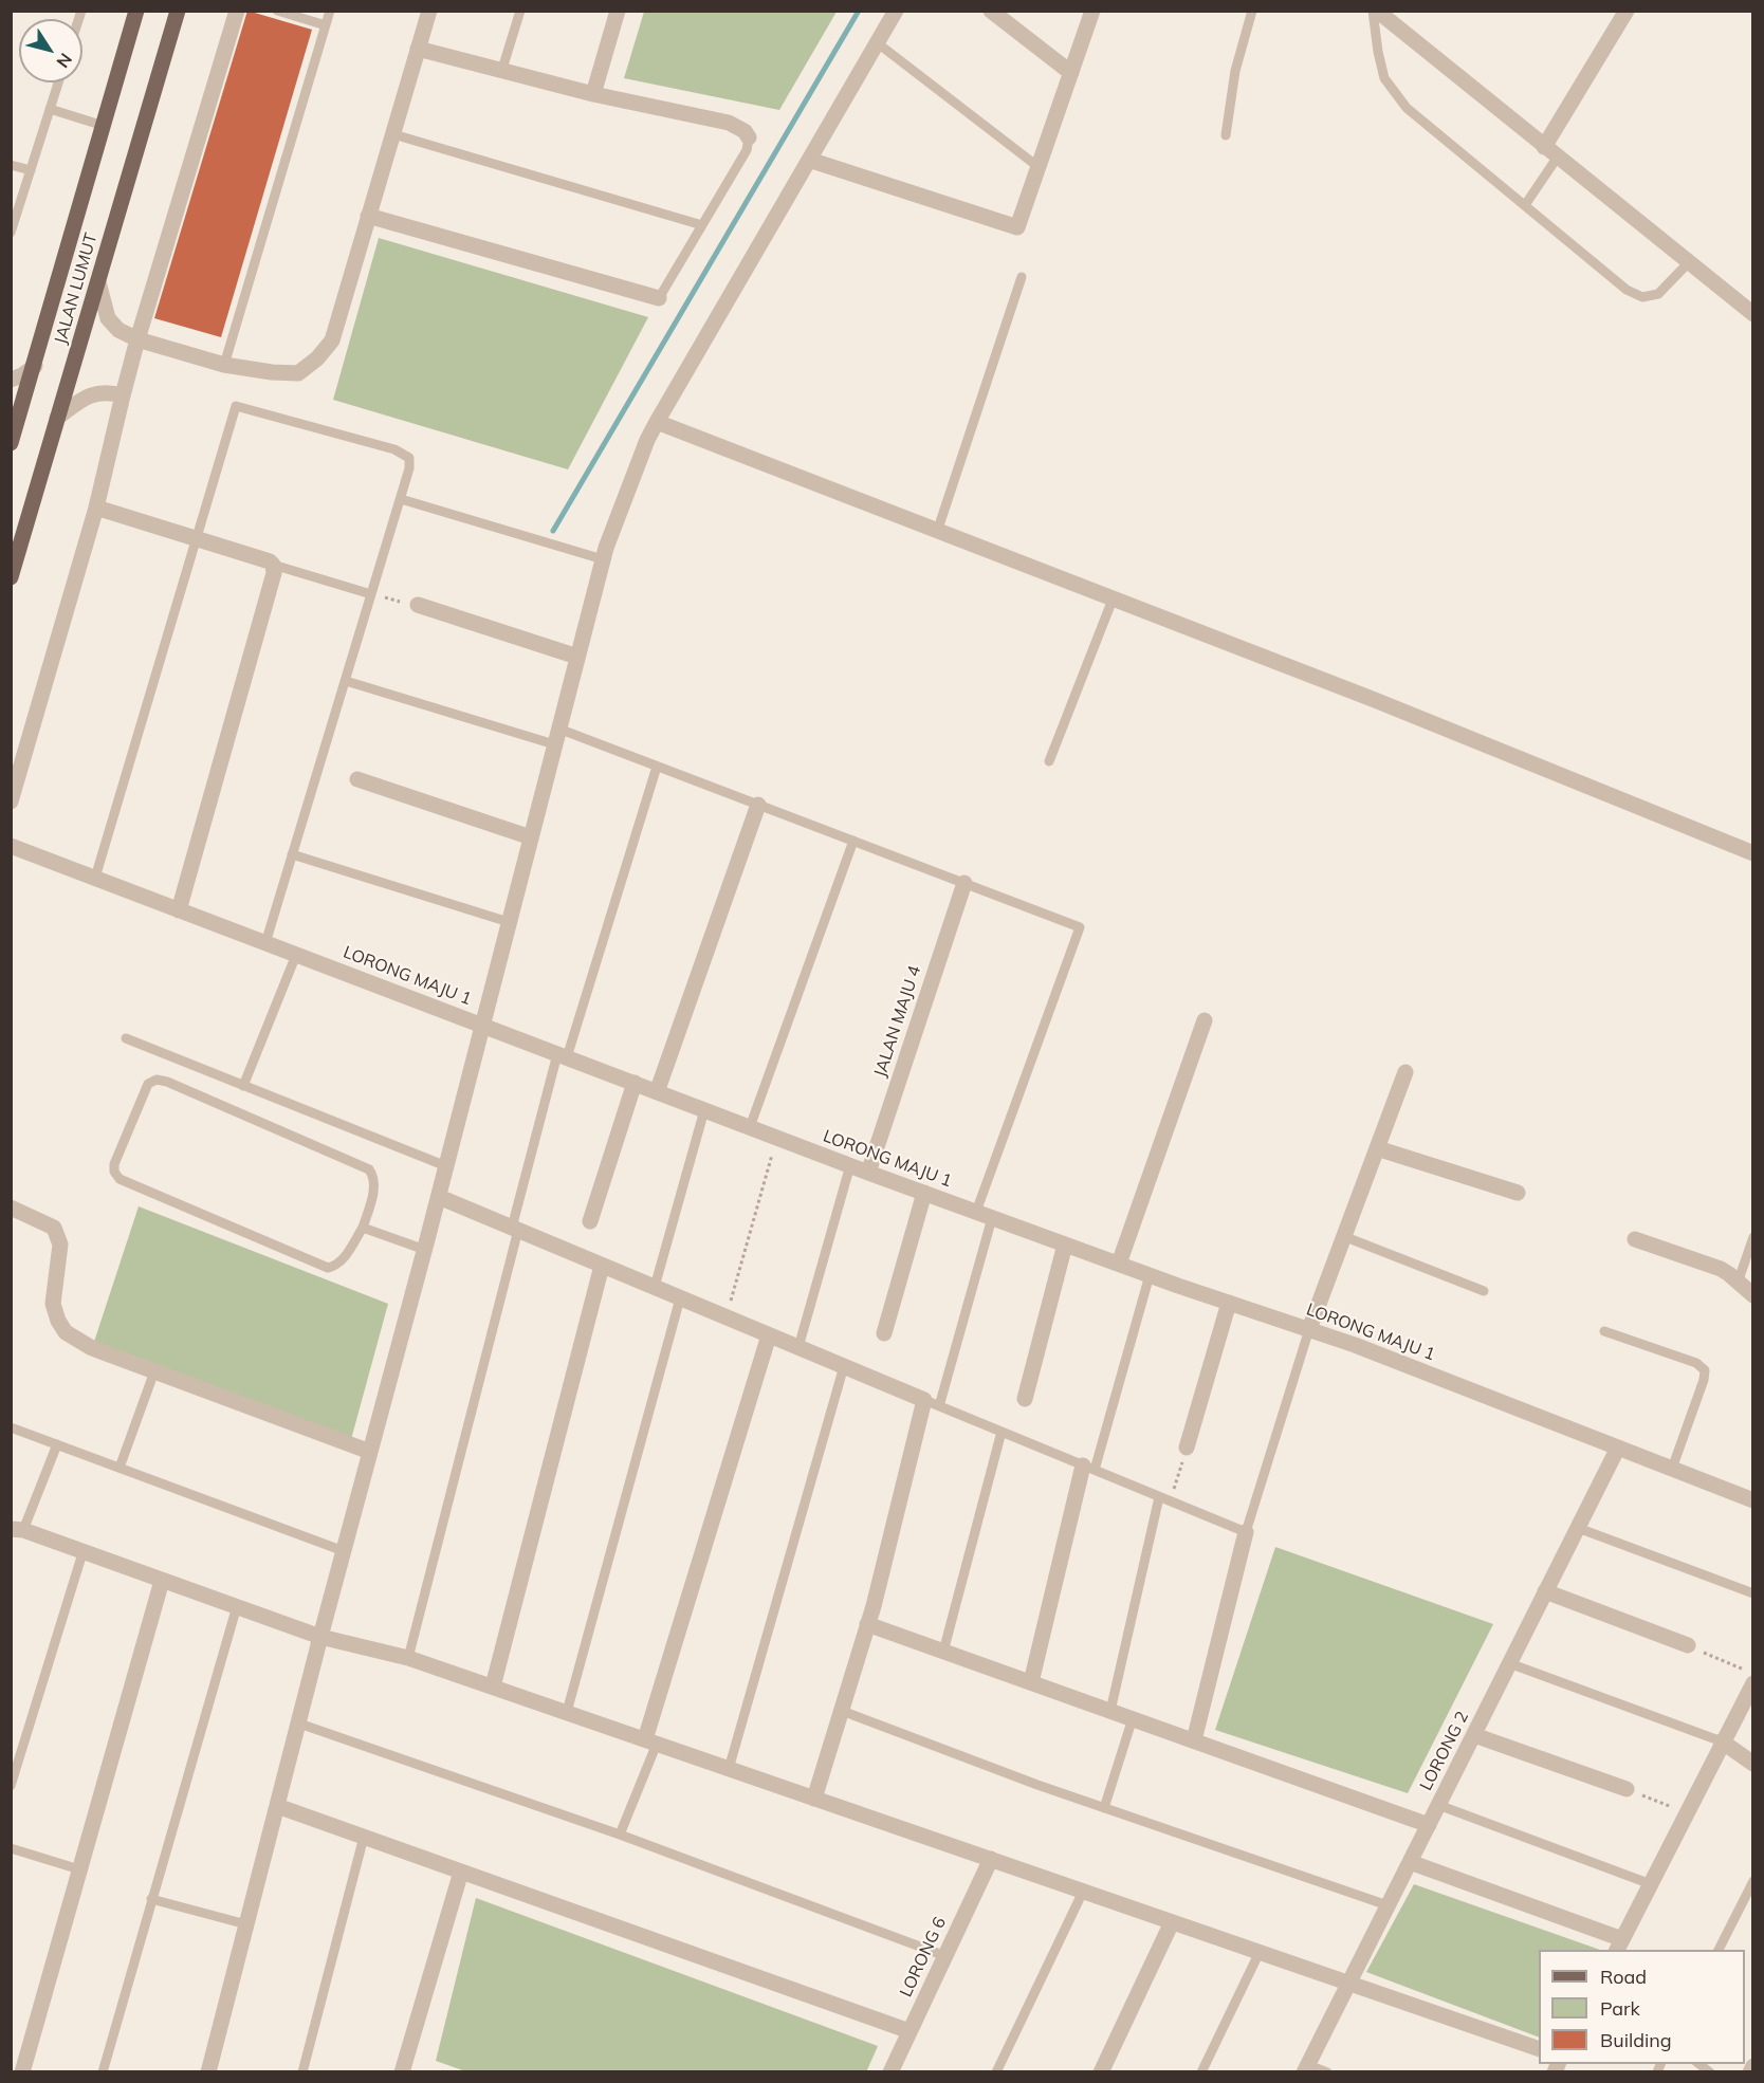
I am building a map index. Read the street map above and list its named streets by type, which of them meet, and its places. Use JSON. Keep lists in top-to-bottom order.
{
  "streets": {
    "main road": ["JALAN LUMUT"],
    "street": [
      "LORONG MAJU 1",
      "JALAN MAJU 4",
      "LORONG 2",
      "LORONG 6"
    ]
  },
  "crossings": [
    ["LORONG MAJU 1", "JALAN MAJU 4"],
    ["LORONG MAJU 1", "LORONG 2"]
  ],
  "legend": ["Road", "Park", "Building"],
  "north": "bottom right"
}
